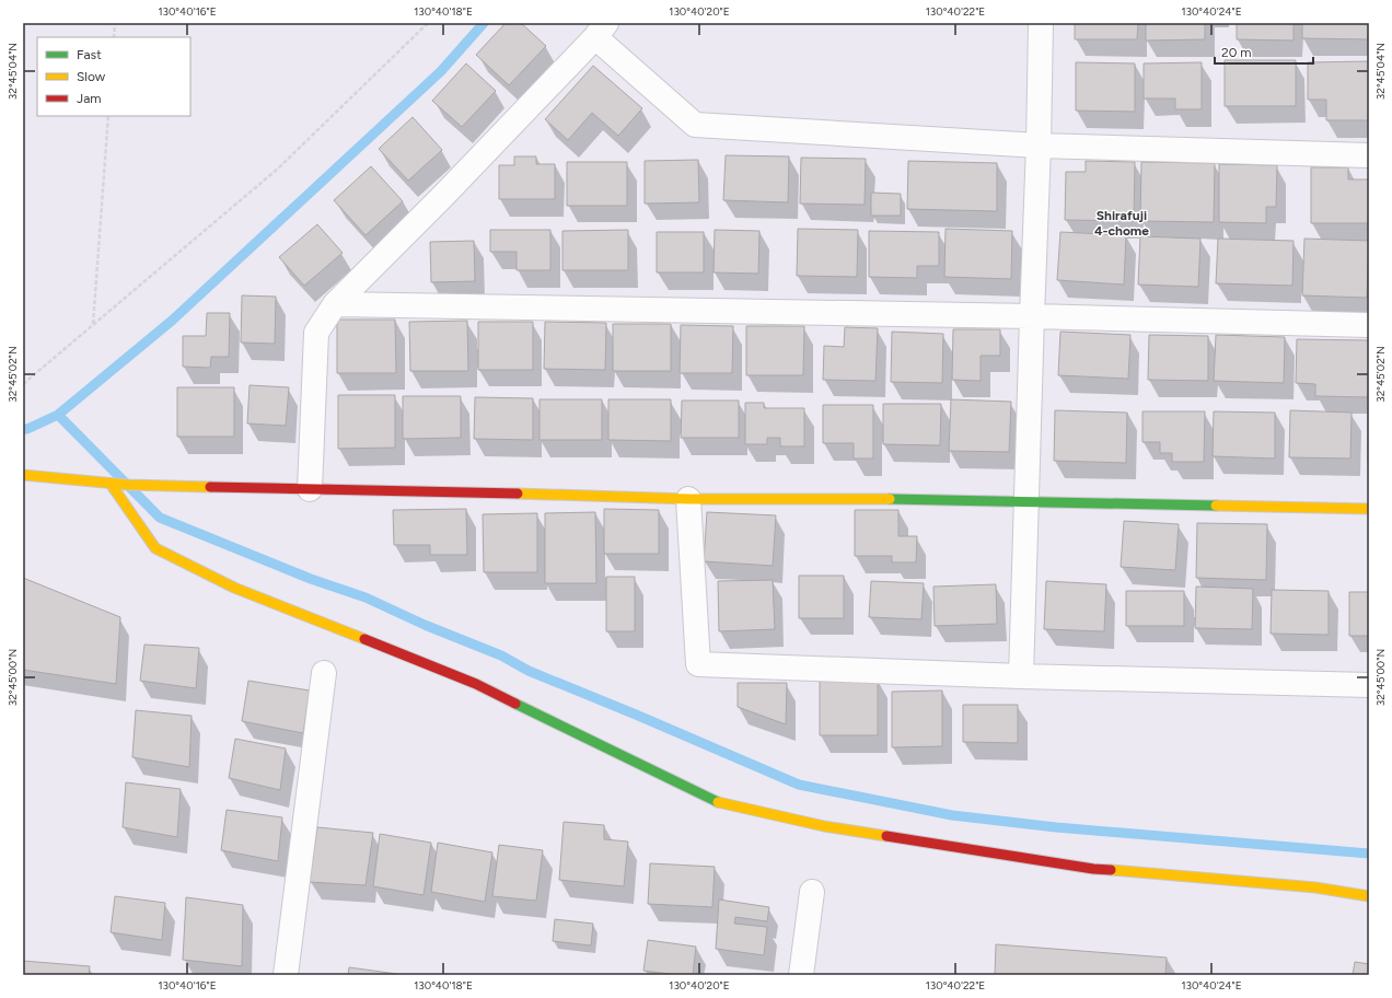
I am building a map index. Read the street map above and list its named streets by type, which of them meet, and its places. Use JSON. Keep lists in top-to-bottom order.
{
  "districts": ["Shirafuji 4-chome"],
  "legend": ["Fast", "Slow", "Jam"],
  "scale_bar": "20 m",
  "coordinates": [
    "130°40'16\"E",
    "130°40'18\"E",
    "130°40'20\"E",
    "130°40'22\"E",
    "130°40'24\"E",
    "32°45'04\"N",
    "32°45'02\"N",
    "32°45'00\"N"
  ]
}
